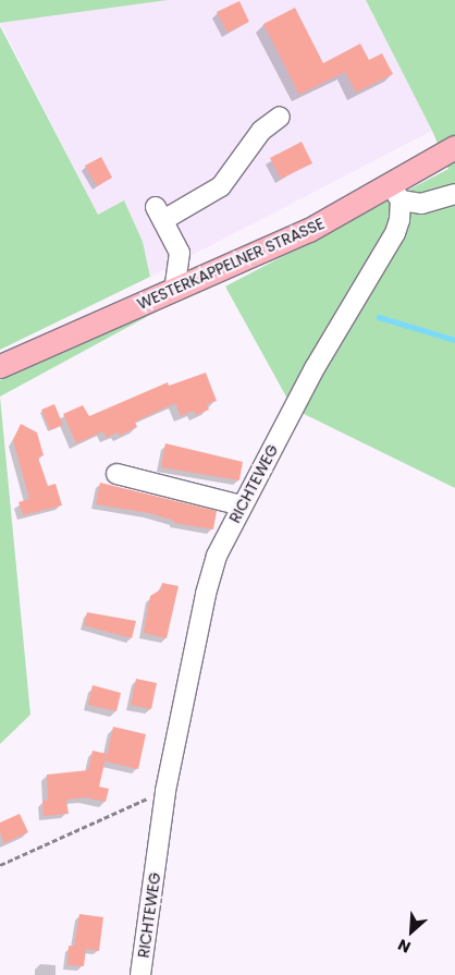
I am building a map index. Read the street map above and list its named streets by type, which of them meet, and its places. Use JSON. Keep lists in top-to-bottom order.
{
  "streets": {
    "main road": ["WESTERKAPPELNER STRASSE"],
    "street": ["RICHTEWEG"]
  },
  "crossings": [
    ["WESTERKAPPELNER STRASSE", "RICHTEWEG"]
  ],
  "north": "bottom left"
}
